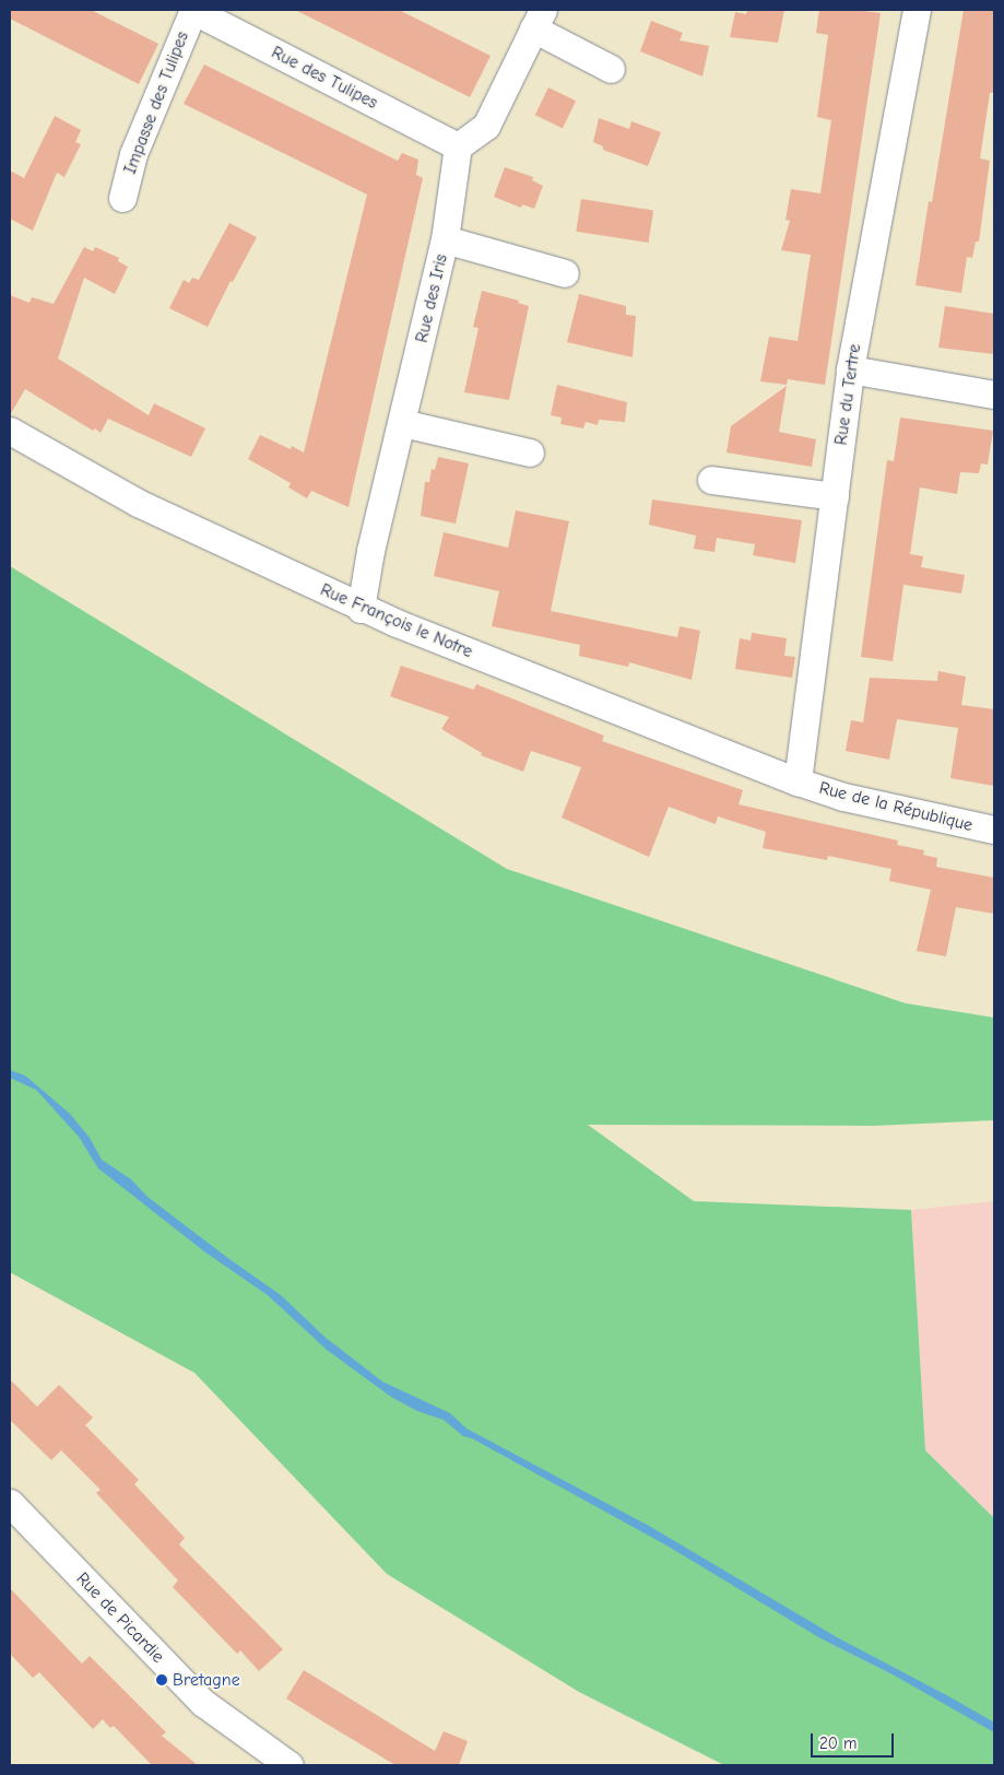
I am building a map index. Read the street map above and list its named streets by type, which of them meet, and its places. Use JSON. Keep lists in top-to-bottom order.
{
  "streets": {
    "street": [
      "Rue des Tulipes",
      "Impasse des Tulipes",
      "Rue des Iris",
      "Rue du Tertre",
      "Rue François le Notre",
      "Rue de la République",
      "Rue de Picardie"
    ]
  },
  "crossings": [
    ["Rue des Tulipes", "Impasse des Tulipes"],
    ["Rue des Tulipes", "Rue des Iris"],
    ["Rue des Iris", "Rue François le Notre"],
    ["Rue du Tertre", "Rue François le Notre"],
    ["Rue du Tertre", "Rue de la République"],
    ["Rue François le Notre", "Rue de la République"]
  ],
  "places": ["Bretagne"],
  "scale_bar": "20 m"
}
